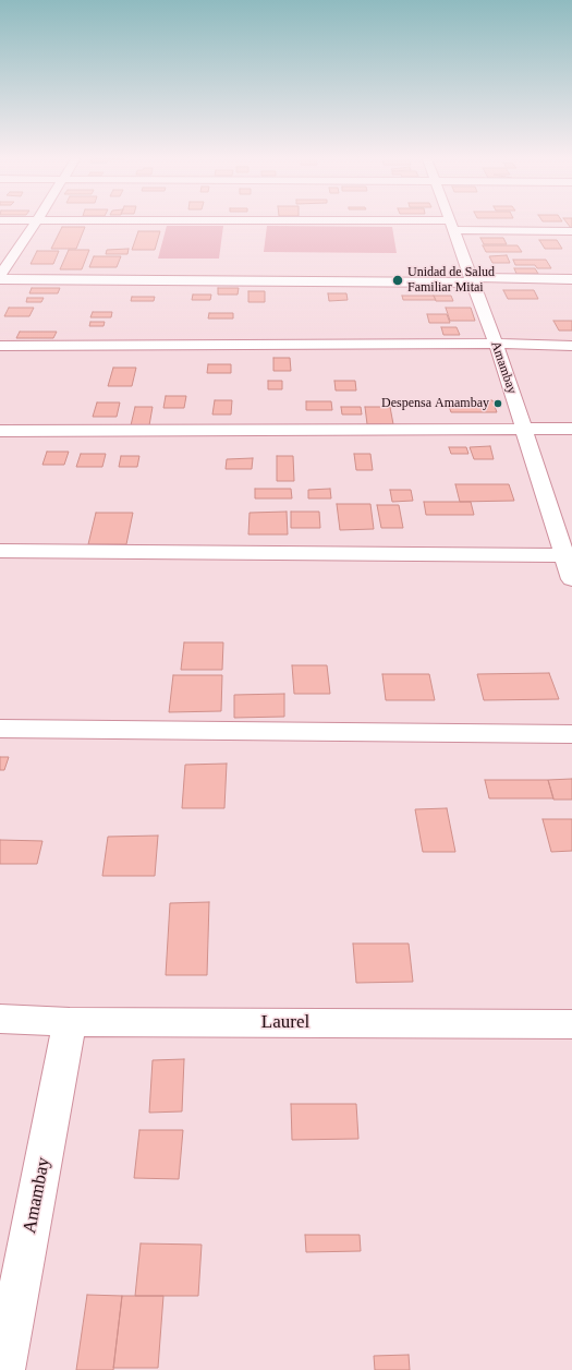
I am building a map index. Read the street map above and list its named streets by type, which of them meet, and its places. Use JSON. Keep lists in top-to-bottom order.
{
  "streets": {
    "street": ["Amambay", "Laurel"]
  },
  "crossings": [
    ["Amambay", "Laurel"]
  ],
  "places": ["Unidad de Salud Familiar Mitai", "Despensa Amambay"]
}
